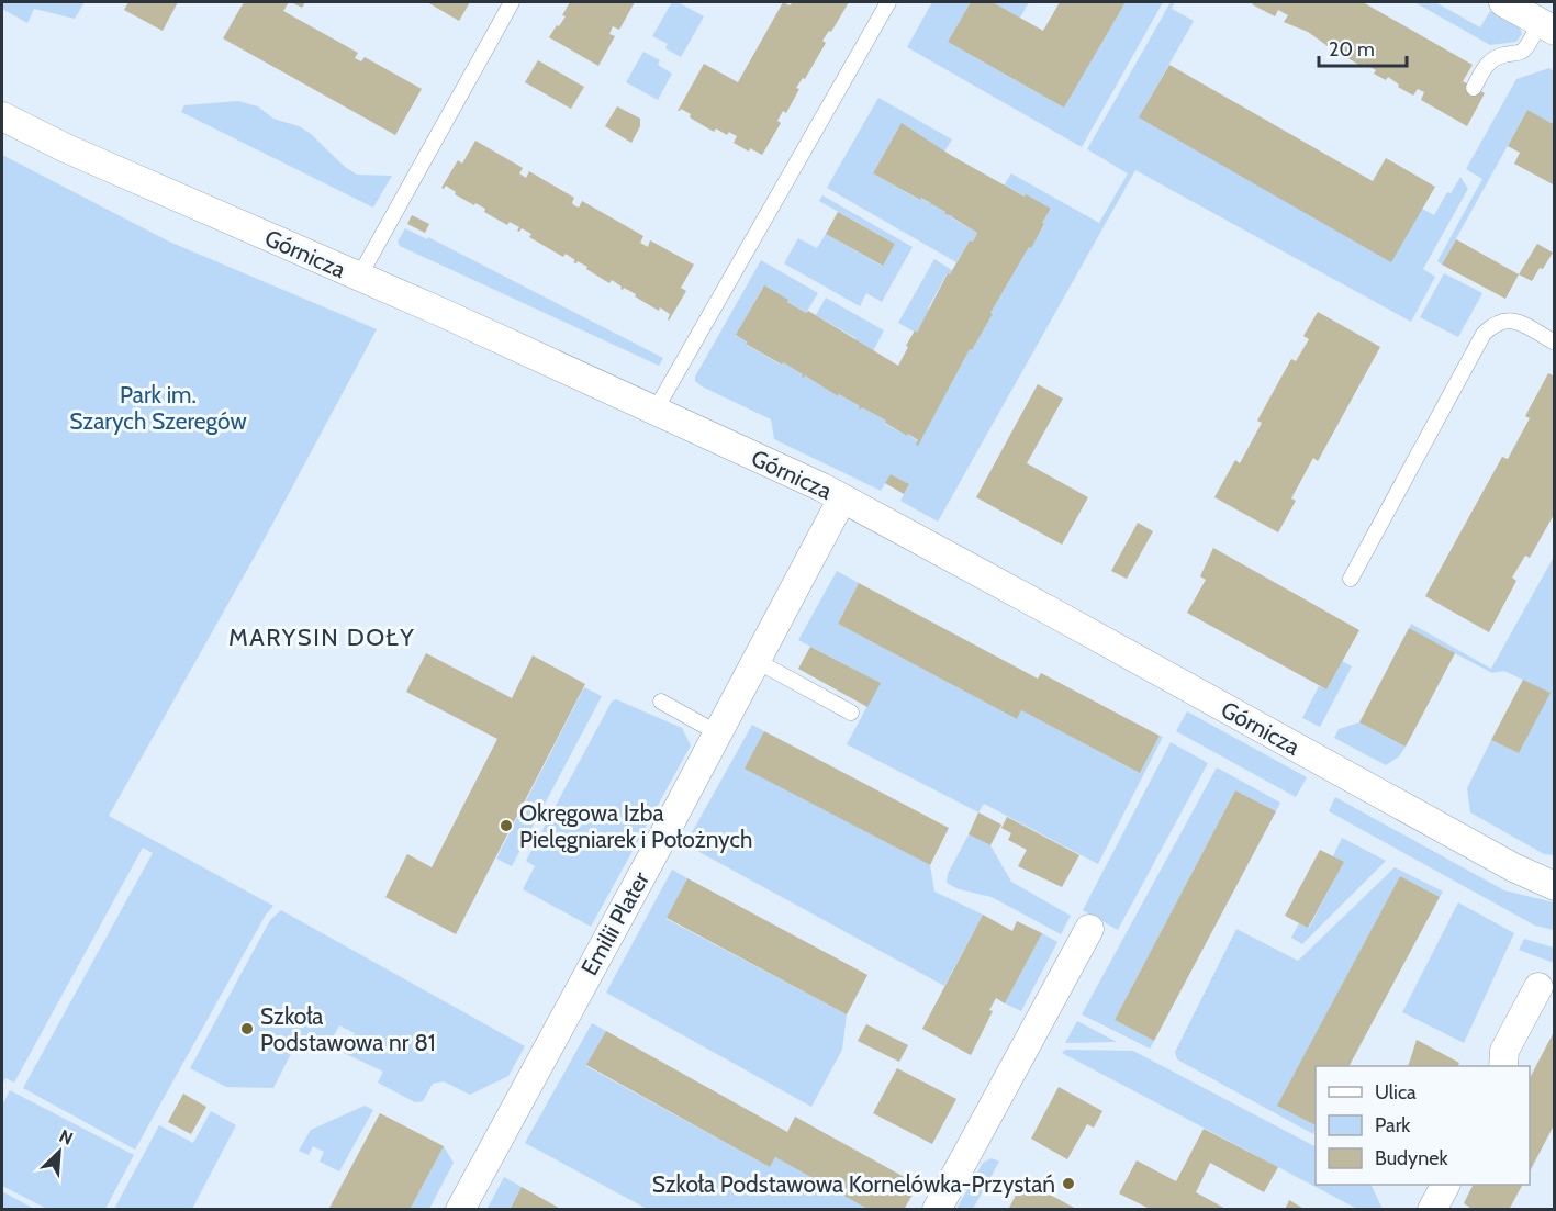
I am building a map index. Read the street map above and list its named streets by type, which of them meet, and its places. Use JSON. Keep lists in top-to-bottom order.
{
  "streets": {
    "street": ["Górnicza", "Emilii Plater"]
  },
  "crossings": [
    ["Górnicza", "Emilii Plater"]
  ],
  "districts": ["MARYSIN DOŁY"],
  "parks": ["Park im. Szarych Szeregów"],
  "places": ["Okręgowa Izba Pielęgniarek i Położnych", "Szkoła Podstawowa nr 81", "Szkoła Podstawowa Kornelówka-Przystań"],
  "legend": ["Ulica", "Park", "Budynek"],
  "scale_bar": "20 m",
  "north": "top right"
}
